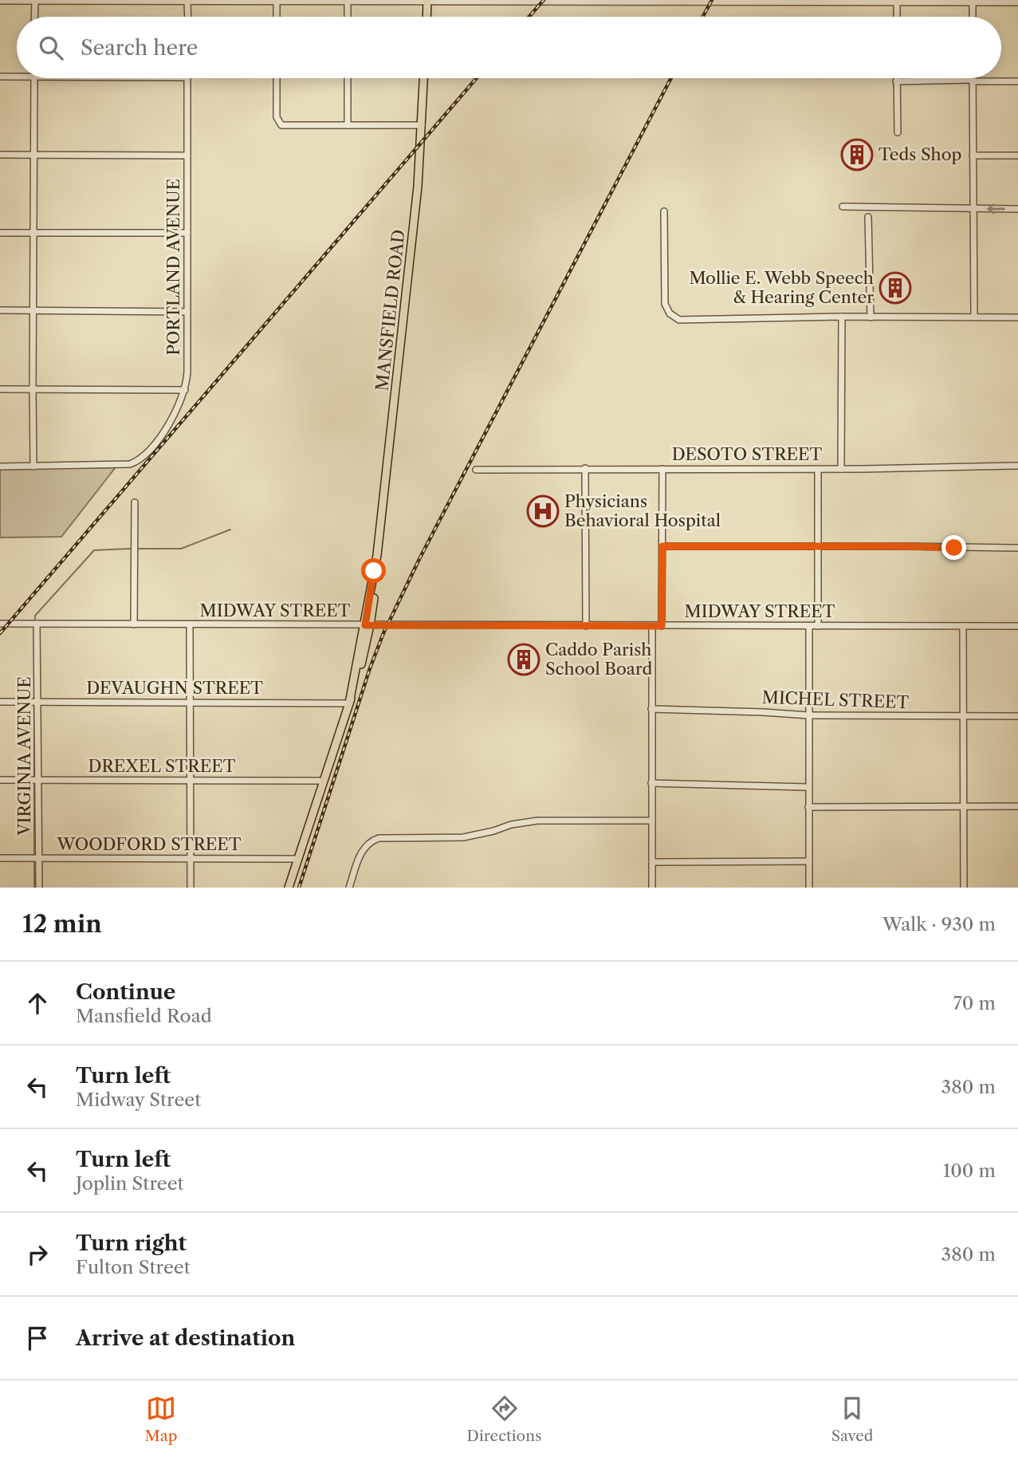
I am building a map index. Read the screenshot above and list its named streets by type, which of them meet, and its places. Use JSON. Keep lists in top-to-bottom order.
{
  "streets": {
    "main road": ["MANSFIELD ROAD"],
    "street": [
      "PORTLAND AVENUE",
      "DESOTO STREET",
      "MIDWAY STREET",
      "DEVAUGHN STREET",
      "MICHEL STREET",
      "VIRGINIA AVENUE",
      "DREXEL STREET",
      "WOODFORD STREET"
    ]
  },
  "crossings": [
    ["MANSFIELD ROAD", "MIDWAY STREET"],
    ["MANSFIELD ROAD", "DEVAUGHN STREET"],
    ["MANSFIELD ROAD", "DREXEL STREET"],
    ["MANSFIELD ROAD", "WOODFORD STREET"],
    ["MIDWAY STREET", "VIRGINIA AVENUE"],
    ["DEVAUGHN STREET", "VIRGINIA AVENUE"],
    ["VIRGINIA AVENUE", "DREXEL STREET"],
    ["VIRGINIA AVENUE", "WOODFORD STREET"]
  ],
  "places": {
    "building": ["Teds Shop", "Mollie E. Webb Speech & Hearing Center", "Caddo Parish School Board"],
    "hospital": ["Physicians Behavioral Hospital"]
  },
  "page": {
    "search": "Search here",
    "heading": ["12 min", "Walk · 930 m"],
    "list": [
      ["Continue", "Mansfield Road", "70 m"],
      ["Turn left", "Midway Street", "380 m"],
      ["Turn left", "Joplin Street", "100 m"],
      ["Turn right", "Fulton Street", "380 m"],
      "Arrive at destination"
    ],
    "nav": ["Map", "Directions", "Saved"]
  }
}
